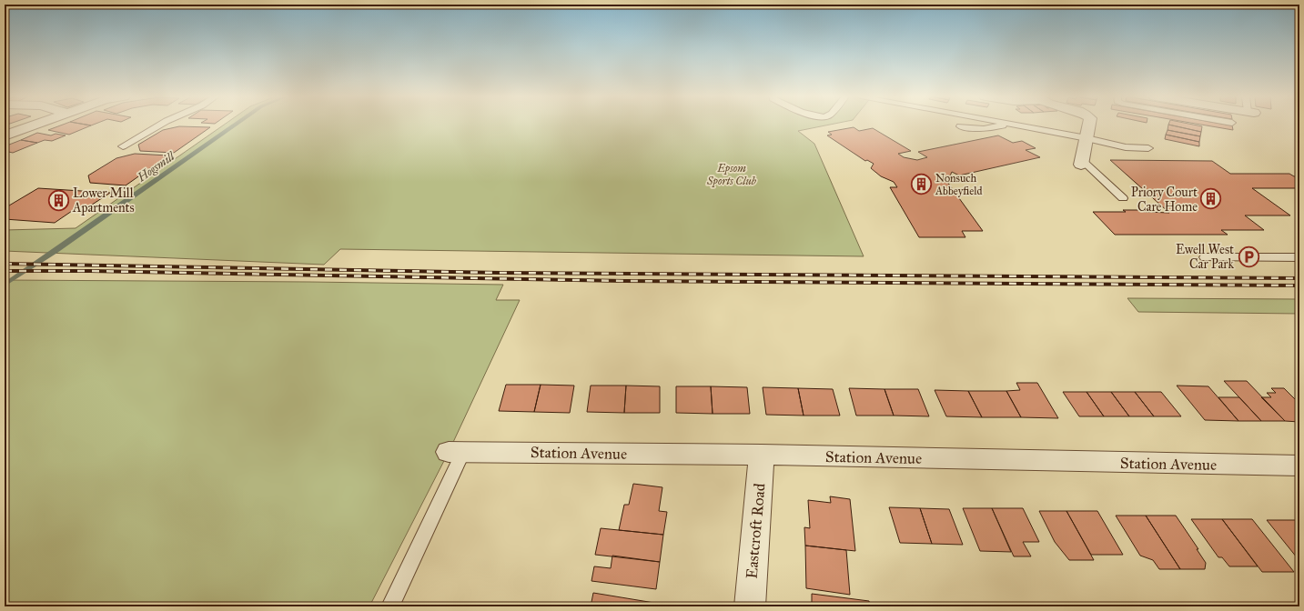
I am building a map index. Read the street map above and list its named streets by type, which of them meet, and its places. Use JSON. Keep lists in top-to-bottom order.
{
  "streets": {
    "street": ["Station Avenue", "Eastcroft Road"]
  },
  "crossings": [
    ["Station Avenue", "Eastcroft Road"]
  ],
  "water": ["Hogsmill"],
  "parks": ["Epsom Sports Club"],
  "places": {
    "building": ["Nonsuch Abbeyfield", "Priory Court Care Home", "Lower Mill Apartments"],
    "parking": ["Ewell West Car Park"]
  }
}
